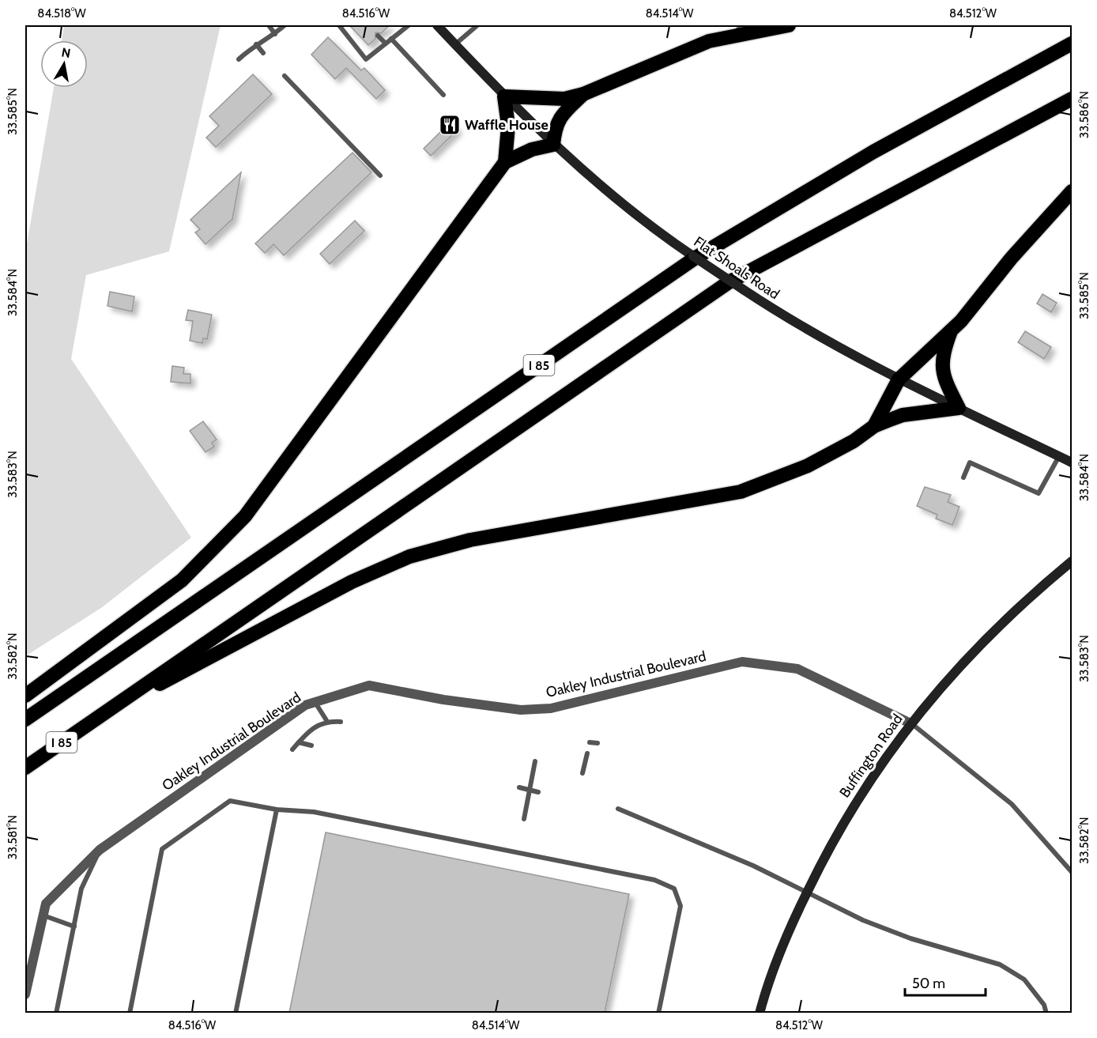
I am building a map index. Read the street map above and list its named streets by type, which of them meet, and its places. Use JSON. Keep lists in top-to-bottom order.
{
  "streets": {
    "highway": ["I 85"],
    "street": ["Flat Shoals Road", "Oakley Industrial Boulevard", "Buffington Road"]
  },
  "crossings": [
    ["Oakley Industrial Boulevard", "Buffington Road"]
  ],
  "places": {
    "restaurant": ["Waffle House"]
  },
  "scale_bar": "50 m",
  "north": "top",
  "coordinates": [
    "84.518°W",
    "84.516°W",
    "84.514°W",
    "84.512°W",
    "33.585°N",
    "33.586°N",
    "33.584°N",
    "33.583°N",
    "33.582°N",
    "33.581°N"
  ]
}
